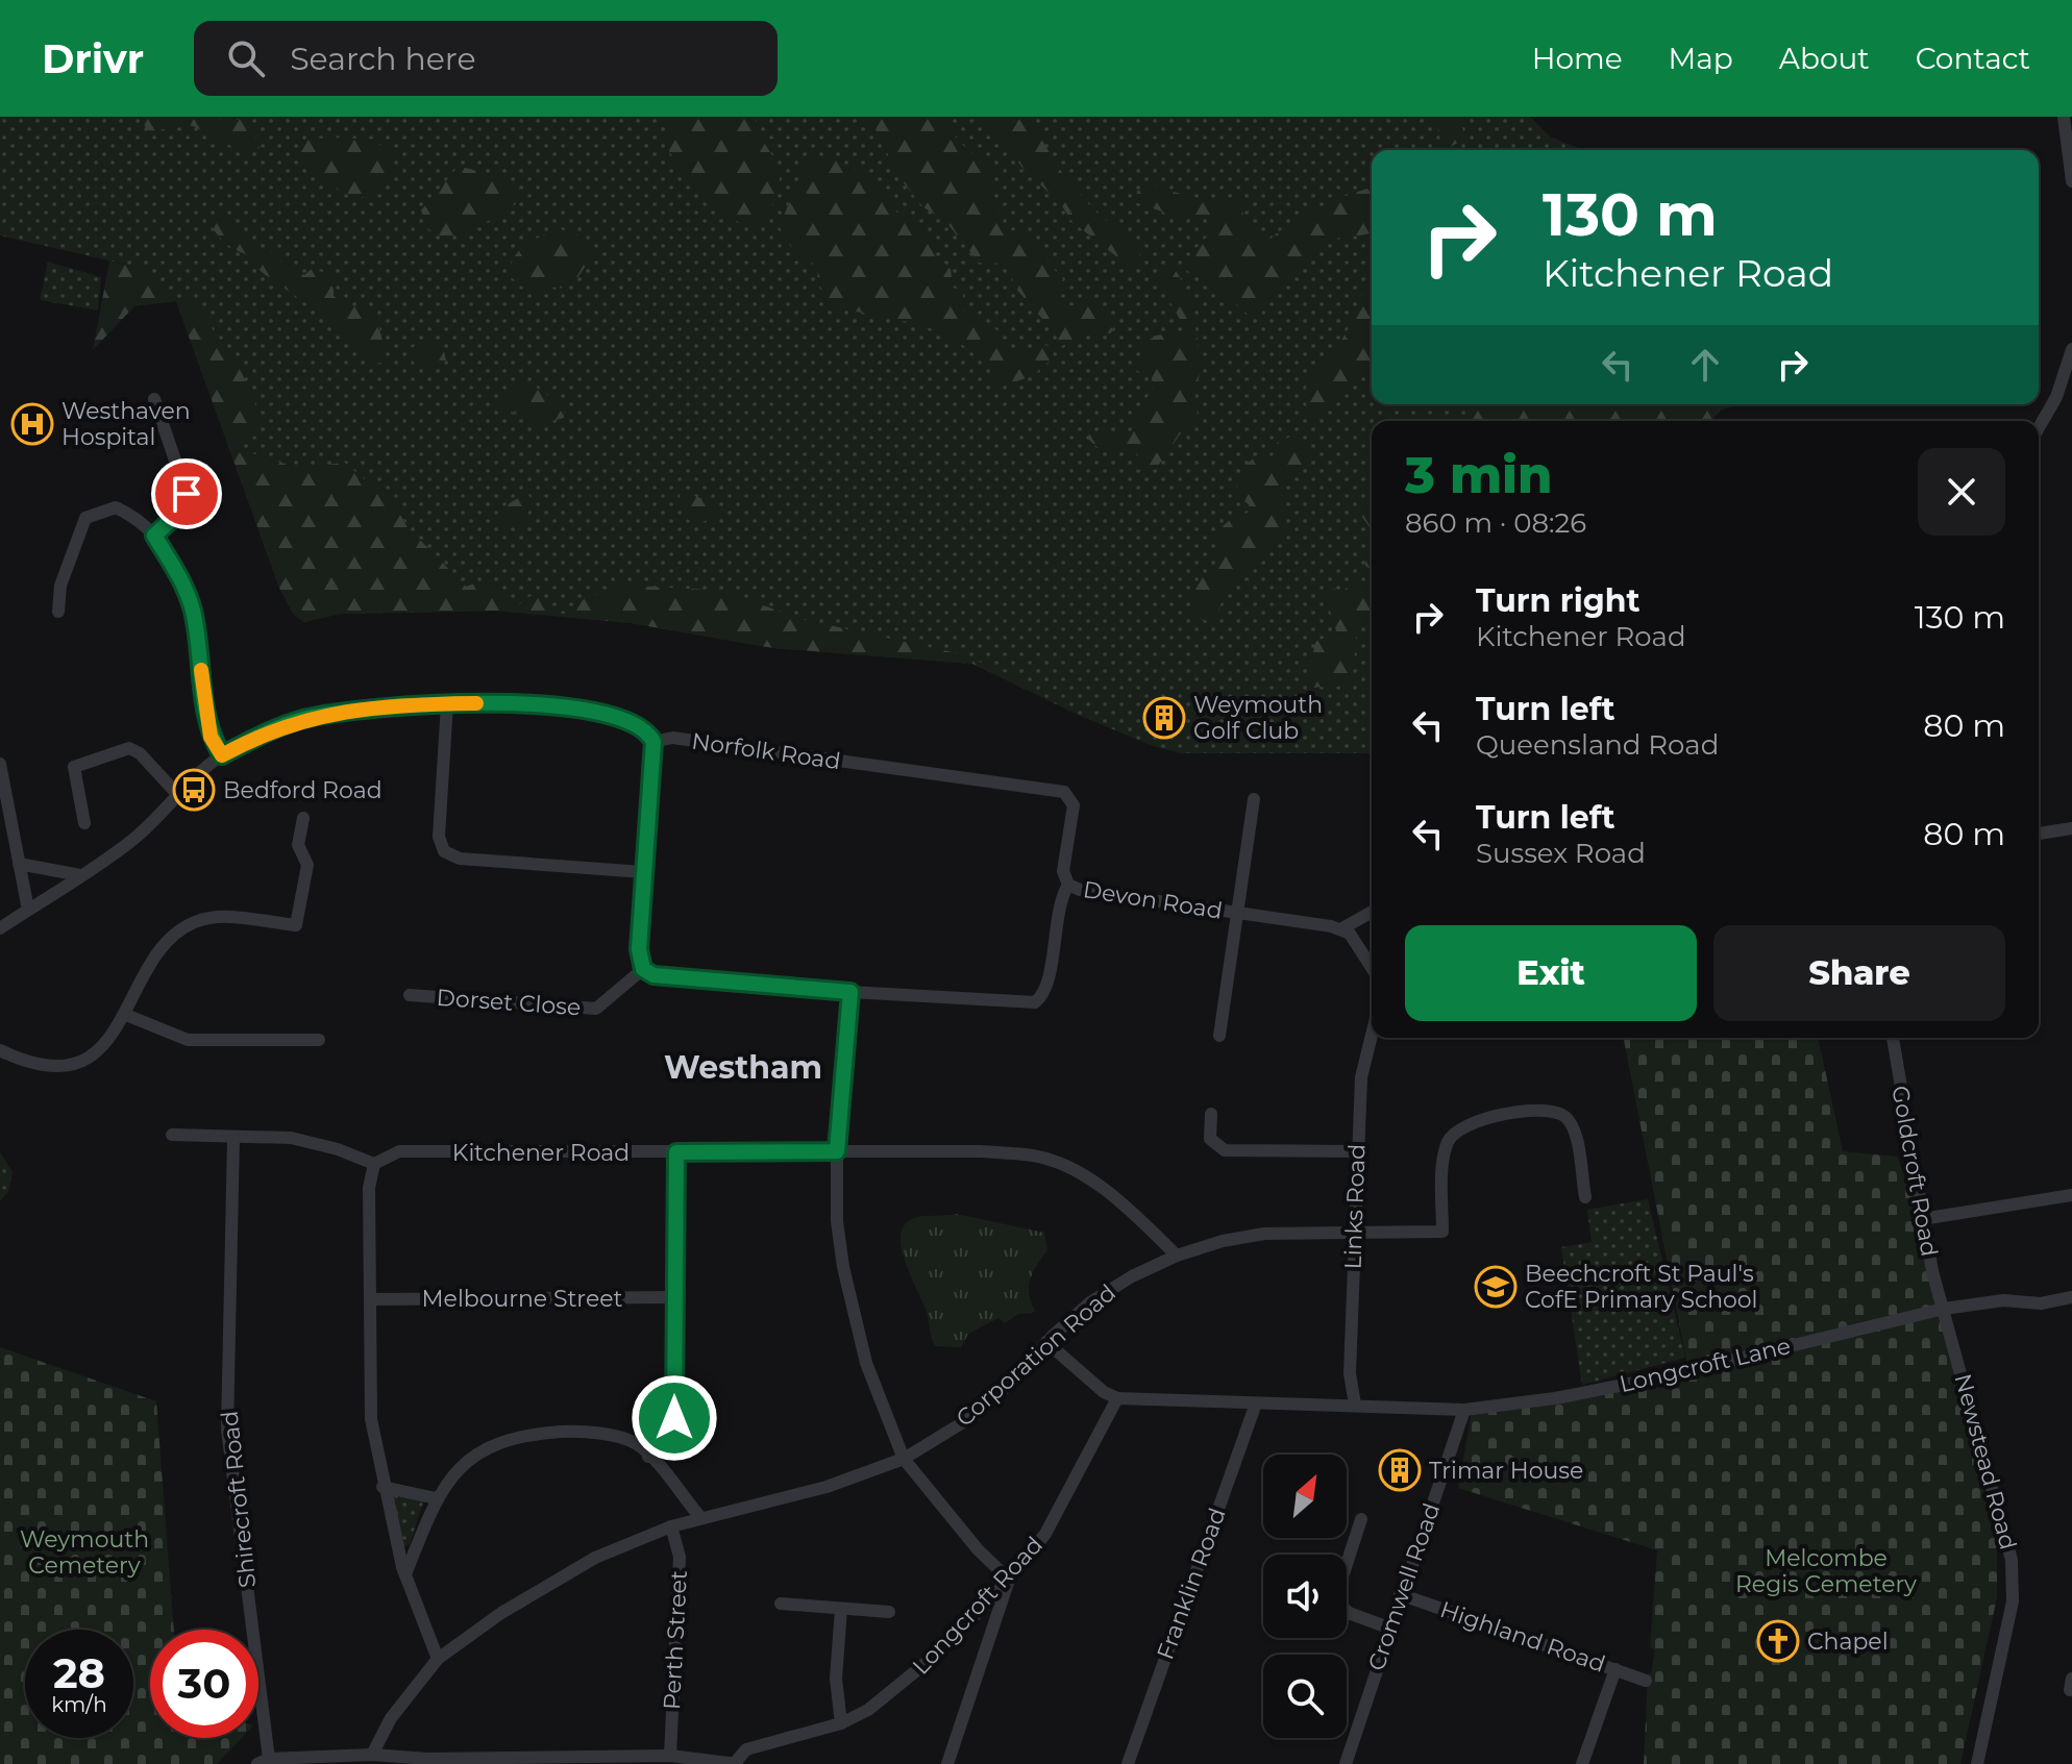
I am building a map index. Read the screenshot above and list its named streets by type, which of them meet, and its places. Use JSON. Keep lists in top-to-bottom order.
{
  "streets": {
    "street": [
      "Norfolk Road",
      "Devon Road",
      "Dorset Close",
      "Kitchener Road",
      "Goldcroft Road",
      "Links Road",
      "Melbourne Street",
      "Corporation Road",
      "Longcroft Lane",
      "Newstead Road",
      "Shirecroft Road",
      "Franklin Road",
      "Cromwell Road",
      "Longcroft Road",
      "Highland Road",
      "Perth Street"
    ]
  },
  "crossings": [
    ["Norfolk Road", "Devon Road"],
    ["Kitchener Road", "Corporation Road"],
    ["Goldcroft Road", "Longcroft Lane"],
    ["Goldcroft Road", "Newstead Road"],
    ["Links Road", "Corporation Road"],
    ["Corporation Road", "Perth Street"],
    ["Longcroft Lane", "Newstead Road"],
    ["Longcroft Lane", "Cromwell Road"],
    ["Cromwell Road", "Highland Road"]
  ],
  "districts": ["Westham"],
  "parks": ["Weymouth Cemetery", "Melcombe Regis Cemetery"],
  "places": {
    "hospital": ["Westhaven Hospital"],
    "building": ["Weymouth Golf Club", "Trimar House"],
    "bus stop": ["Bedford Road"],
    "school or university": ["Beechcroft St Paul's CofE Primary School"],
    "church": ["Chapel"]
  },
  "north": "top right",
  "page": {
    "header": "Drivr",
    "search": "Search here",
    "nav": [
      "Home",
      "Map",
      "About",
      "Contact"
    ],
    "turn": ["130 m", "Kitchener Road"],
    "heading": ["3 min", "860 m · 08:26"],
    "list": [
      {
        "name": "Turn right",
        "note": "Kitchener Road",
        "value": "130 m"
      },
      {
        "name": "Turn left",
        "note": "Queensland Road",
        "value": "80 m"
      },
      {
        "name": "Turn left",
        "note": "Sussex Road",
        "value": "80 m"
      }
    ],
    "buttons": ["Exit", "Share"],
    "speed": "28 km/h",
    "limit": "30"
  }
}
